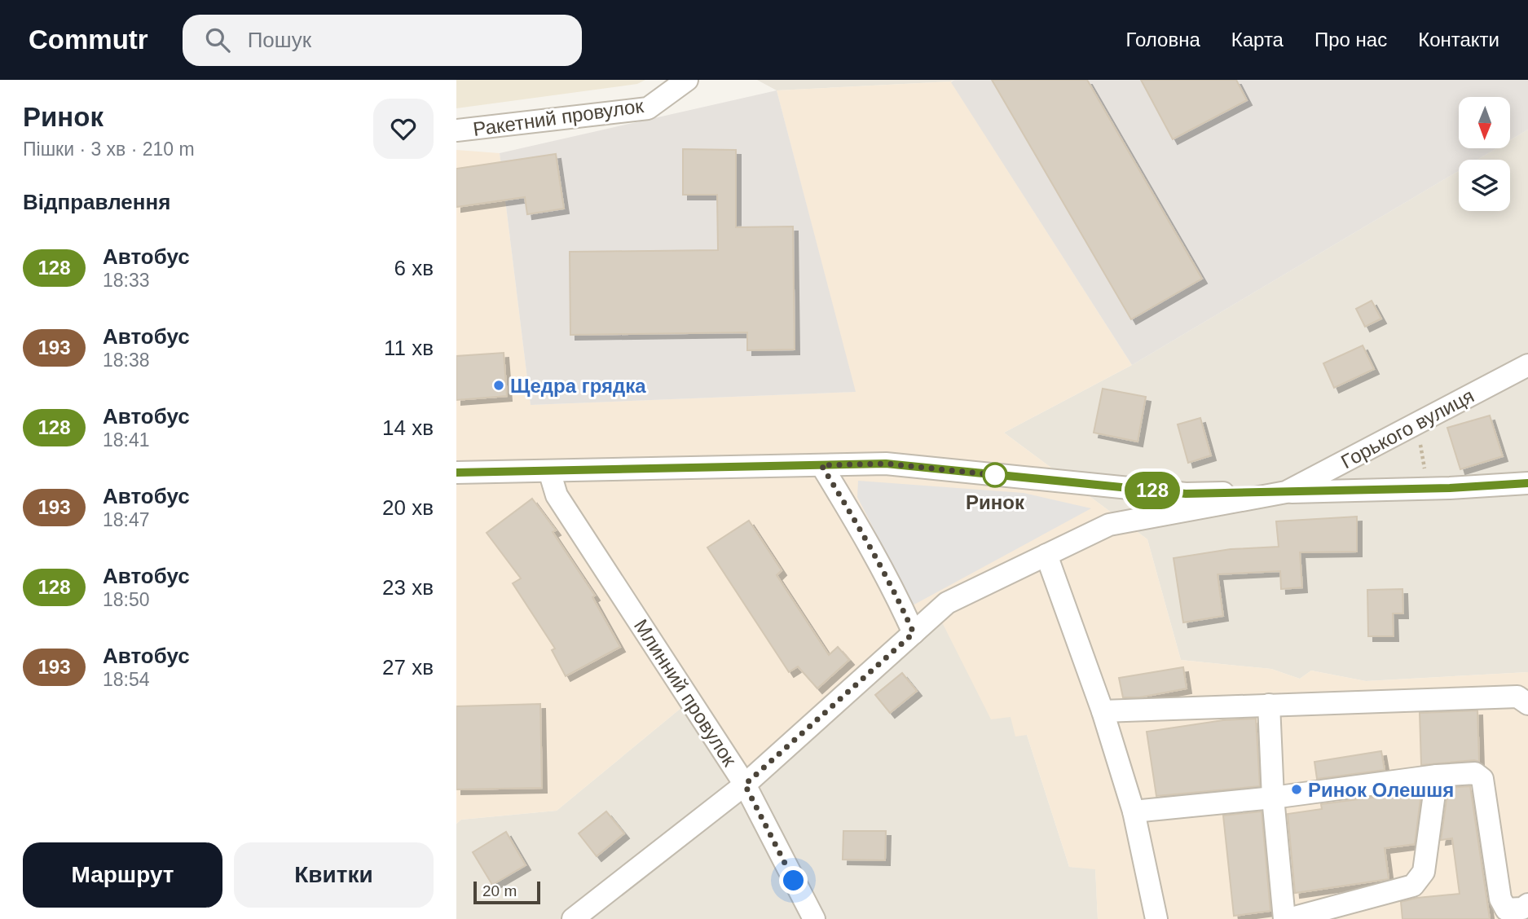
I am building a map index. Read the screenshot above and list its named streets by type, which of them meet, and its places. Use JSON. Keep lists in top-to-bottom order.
{
  "streets": {
    "street": ["Ракетний провулок", "Горького вулиця", "Млинний провулок"]
  },
  "places": ["Щедра грядка", "Ринок", "Ринок Олешшя"],
  "lines": ["bus line 128"],
  "scale_bar": "20 m",
  "north": "bottom",
  "page": {
    "header": "Commutr",
    "search": "Пошук",
    "nav": [
      "Головна",
      "Карта",
      "Про нас",
      "Контакти"
    ],
    "heading": [
      ["Ринок", "Пішки · 3 хв · 210 m"],
      "Відправлення"
    ],
    "on_map": "128",
    "list": [
      {
        "mark": "128",
        "name": "Автобус",
        "note": "18:33",
        "value": "6 хв"
      },
      {
        "mark": "193",
        "name": "Автобус",
        "note": "18:38",
        "value": "11 хв"
      },
      {
        "mark": "128",
        "name": "Автобус",
        "note": "18:41",
        "value": "14 хв"
      },
      {
        "mark": "193",
        "name": "Автобус",
        "note": "18:47",
        "value": "20 хв"
      },
      {
        "mark": "128",
        "name": "Автобус",
        "note": "18:50",
        "value": "23 хв"
      },
      {
        "mark": "193",
        "name": "Автобус",
        "note": "18:54",
        "value": "27 хв"
      }
    ],
    "buttons": ["Маршрут", "Квитки"],
    "scale": "20 m"
  }
}
